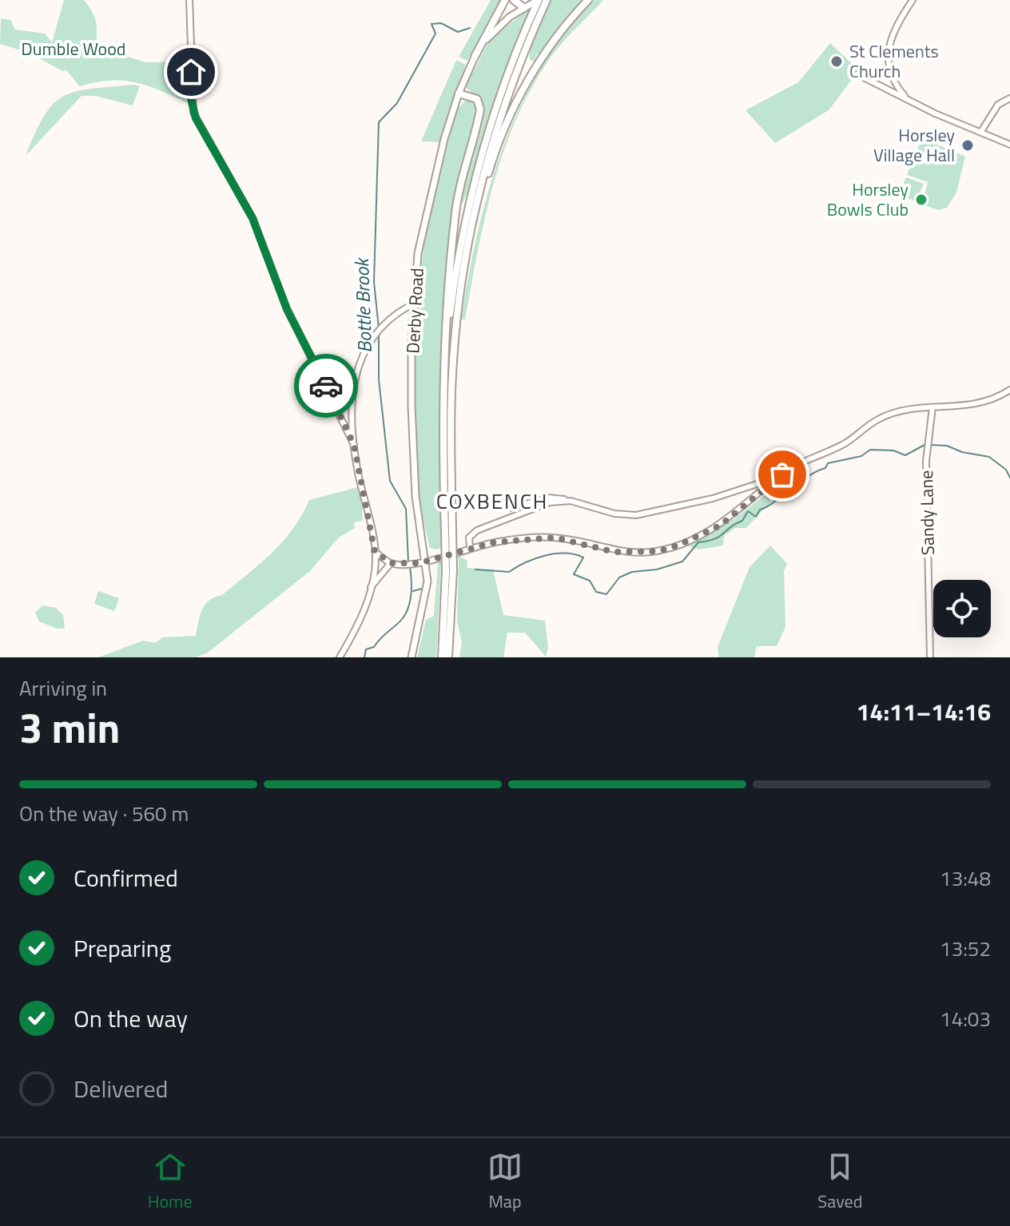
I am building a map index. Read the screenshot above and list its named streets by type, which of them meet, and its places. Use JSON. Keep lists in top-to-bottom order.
{
  "streets": {
    "main road": ["Derby Road"],
    "street": ["Sandy Lane"]
  },
  "districts": ["COXBENCH"],
  "water": ["Bottle Brook"],
  "parks": ["Dumble Wood"],
  "places": ["St Clements Church", "Horsley Village Hall", "Horsley Bowls Club"],
  "page": {
    "heading": ["3 min", "Arriving in", "14:11–14:16"],
    "bar": "On the way · 560 m",
    "list": [
      ["Confirmed", "13:48"],
      ["Preparing", "13:52"],
      ["On the way", "14:03"],
      "Delivered"
    ],
    "tabs": ["Home", "Map", "Saved"]
  }
}
